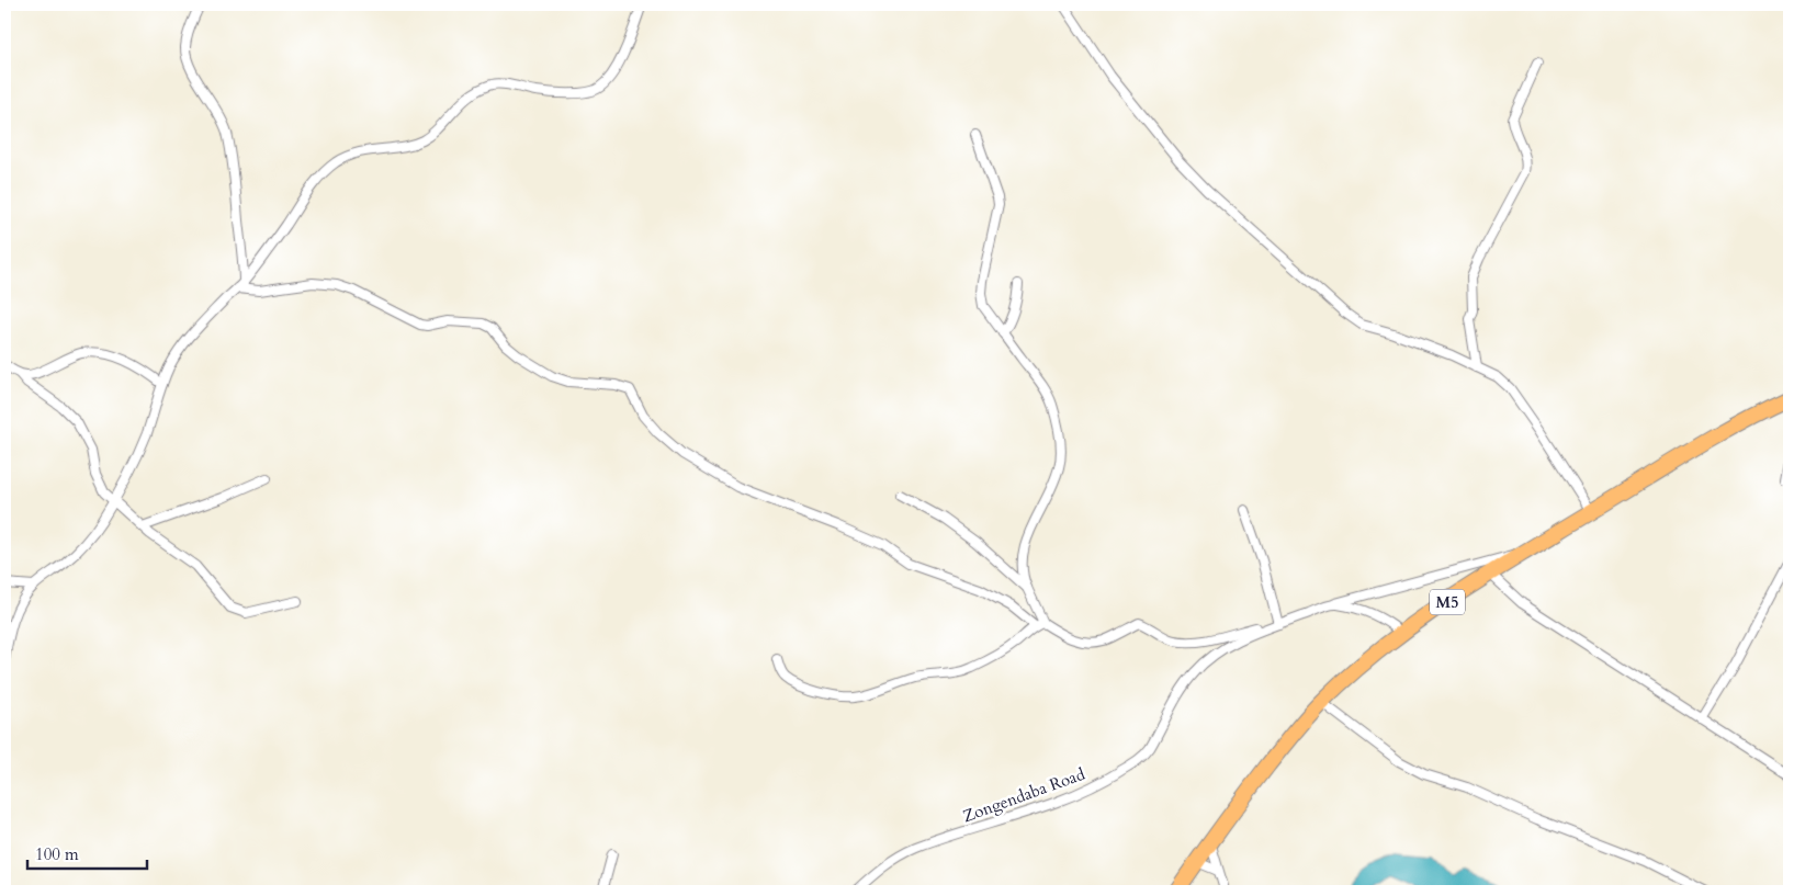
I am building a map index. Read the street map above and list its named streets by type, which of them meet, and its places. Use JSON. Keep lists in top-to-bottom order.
{
  "streets": {
    "highway": ["M5"],
    "street": ["Zongendaba Road"]
  },
  "crossings": [
    ["M5", "Zongendaba Road"]
  ],
  "scale_bar": "100 m"
}
